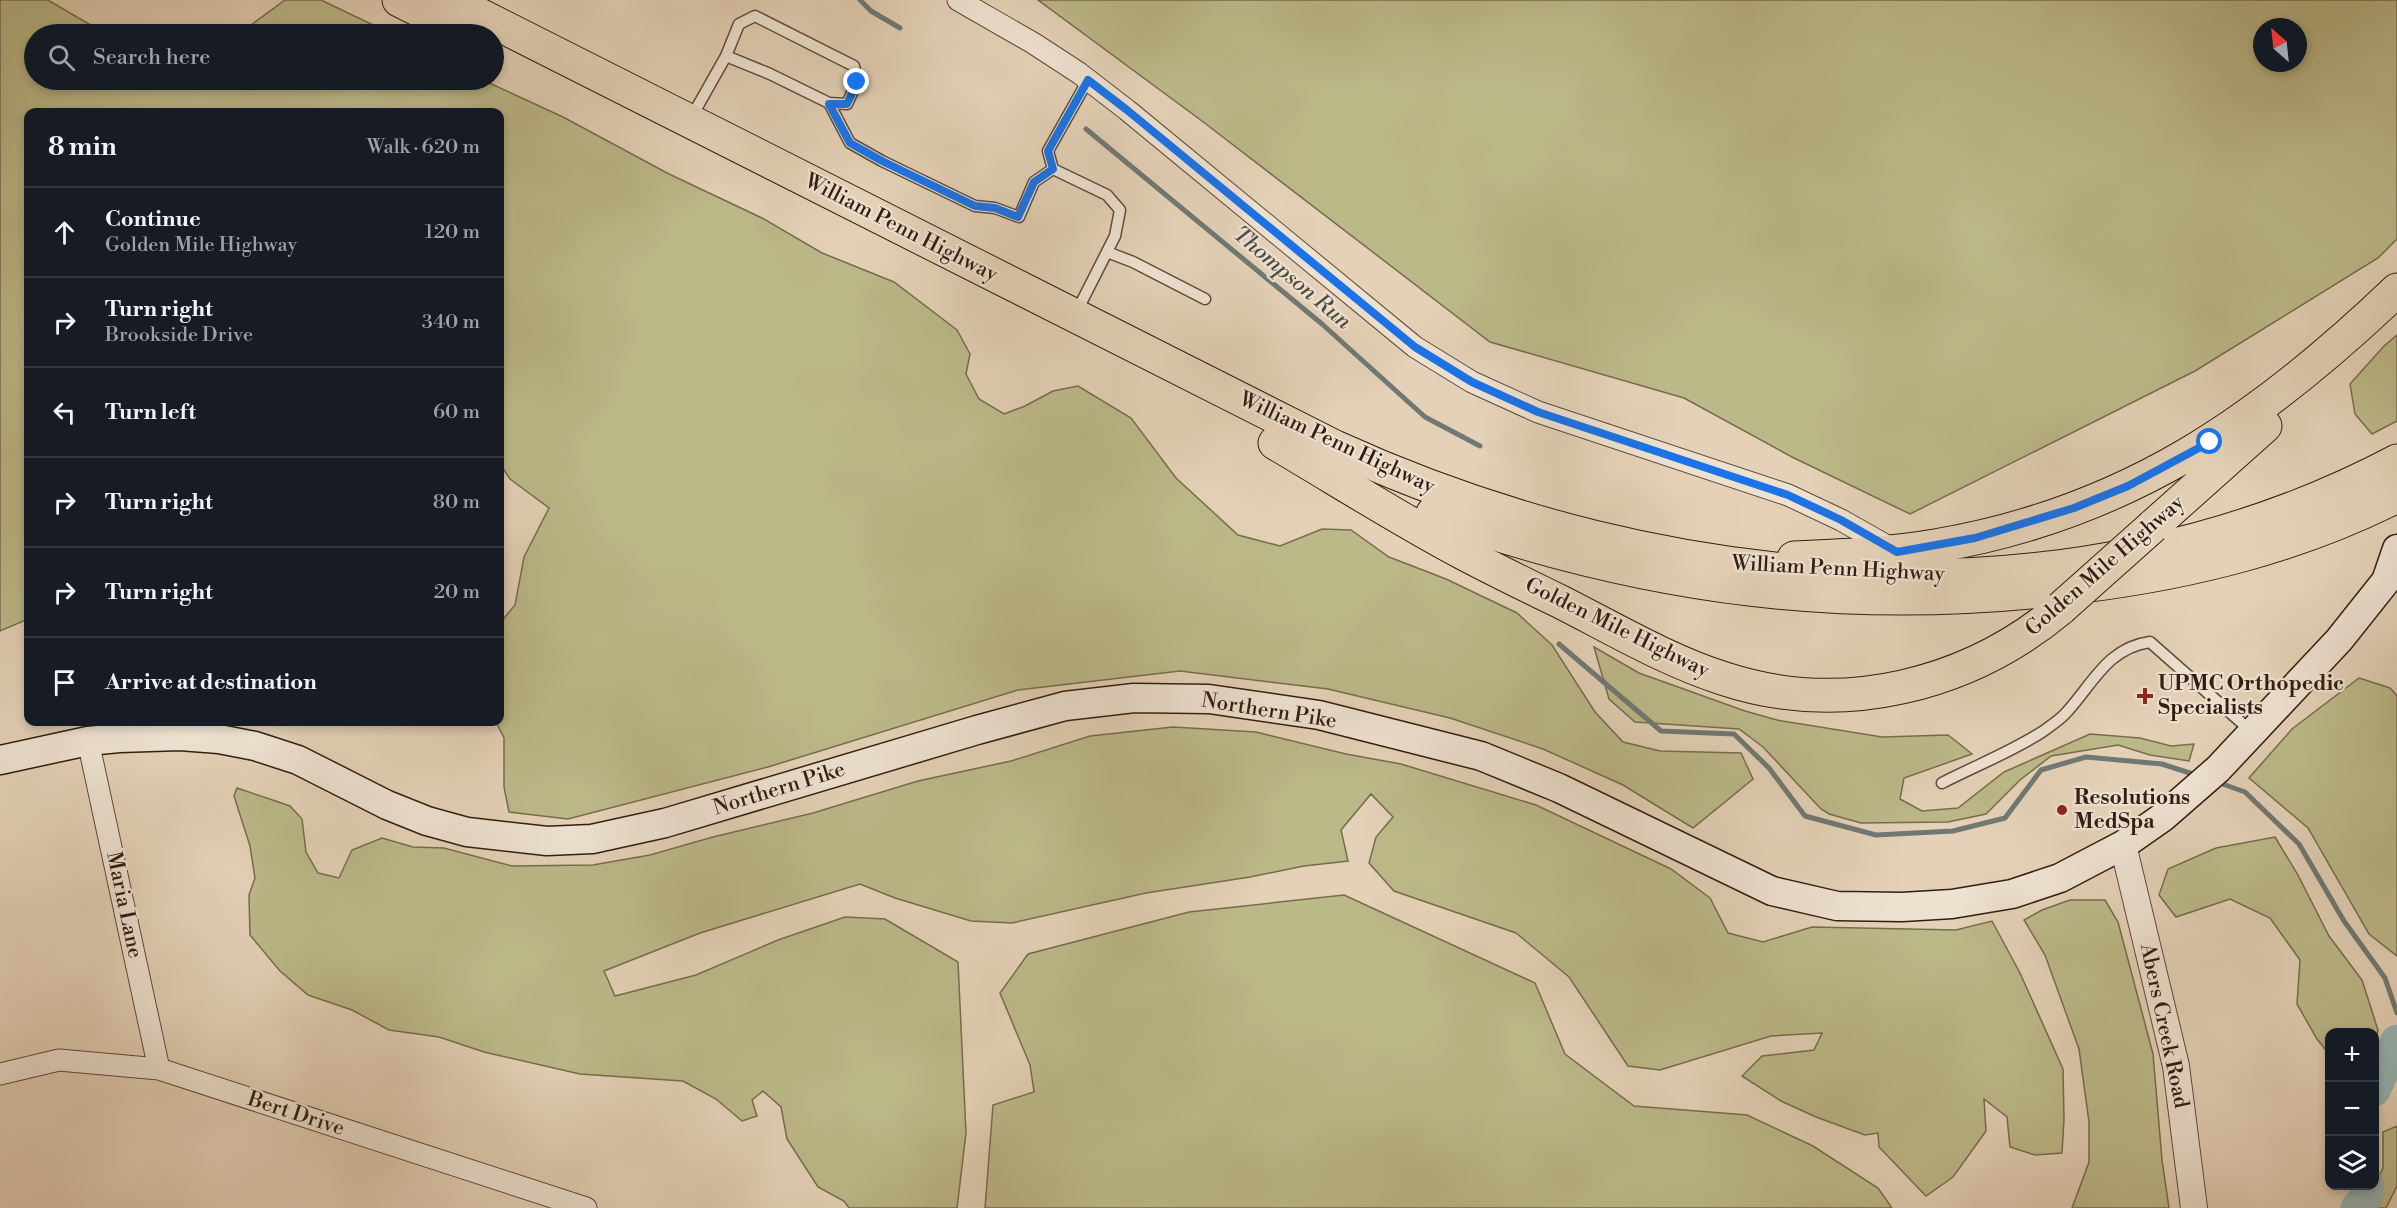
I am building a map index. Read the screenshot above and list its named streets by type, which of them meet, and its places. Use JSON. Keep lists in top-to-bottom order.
{
  "streets": {
    "main road": ["William Penn Highway", "Golden Mile Highway", "Northern Pike"],
    "street": ["Maria Lane", "Abers Creek Road", "Bert Drive"]
  },
  "crossings": [
    ["William Penn Highway", "Golden Mile Highway"],
    ["Northern Pike", "Maria Lane"],
    ["Northern Pike", "Abers Creek Road"],
    ["Maria Lane", "Bert Drive"]
  ],
  "water": ["Thompson Run"],
  "places": {
    "health": ["UPMC Orthopedic Specialists"],
    "other": ["Resolutions MedSpa"]
  },
  "north": "top left",
  "page": {
    "search": "Search here",
    "heading": ["8 min", "Walk · 620 m"],
    "list": [
      ["Continue", "Golden Mile Highway", "120 m"],
      ["Turn right", "Brookside Drive", "340 m"],
      ["Turn left", "60 m"],
      ["Turn right", "80 m"],
      ["Turn right", "20 m"],
      "Arrive at destination"
    ],
    "map_buttons": ["+", "−"]
  }
}
